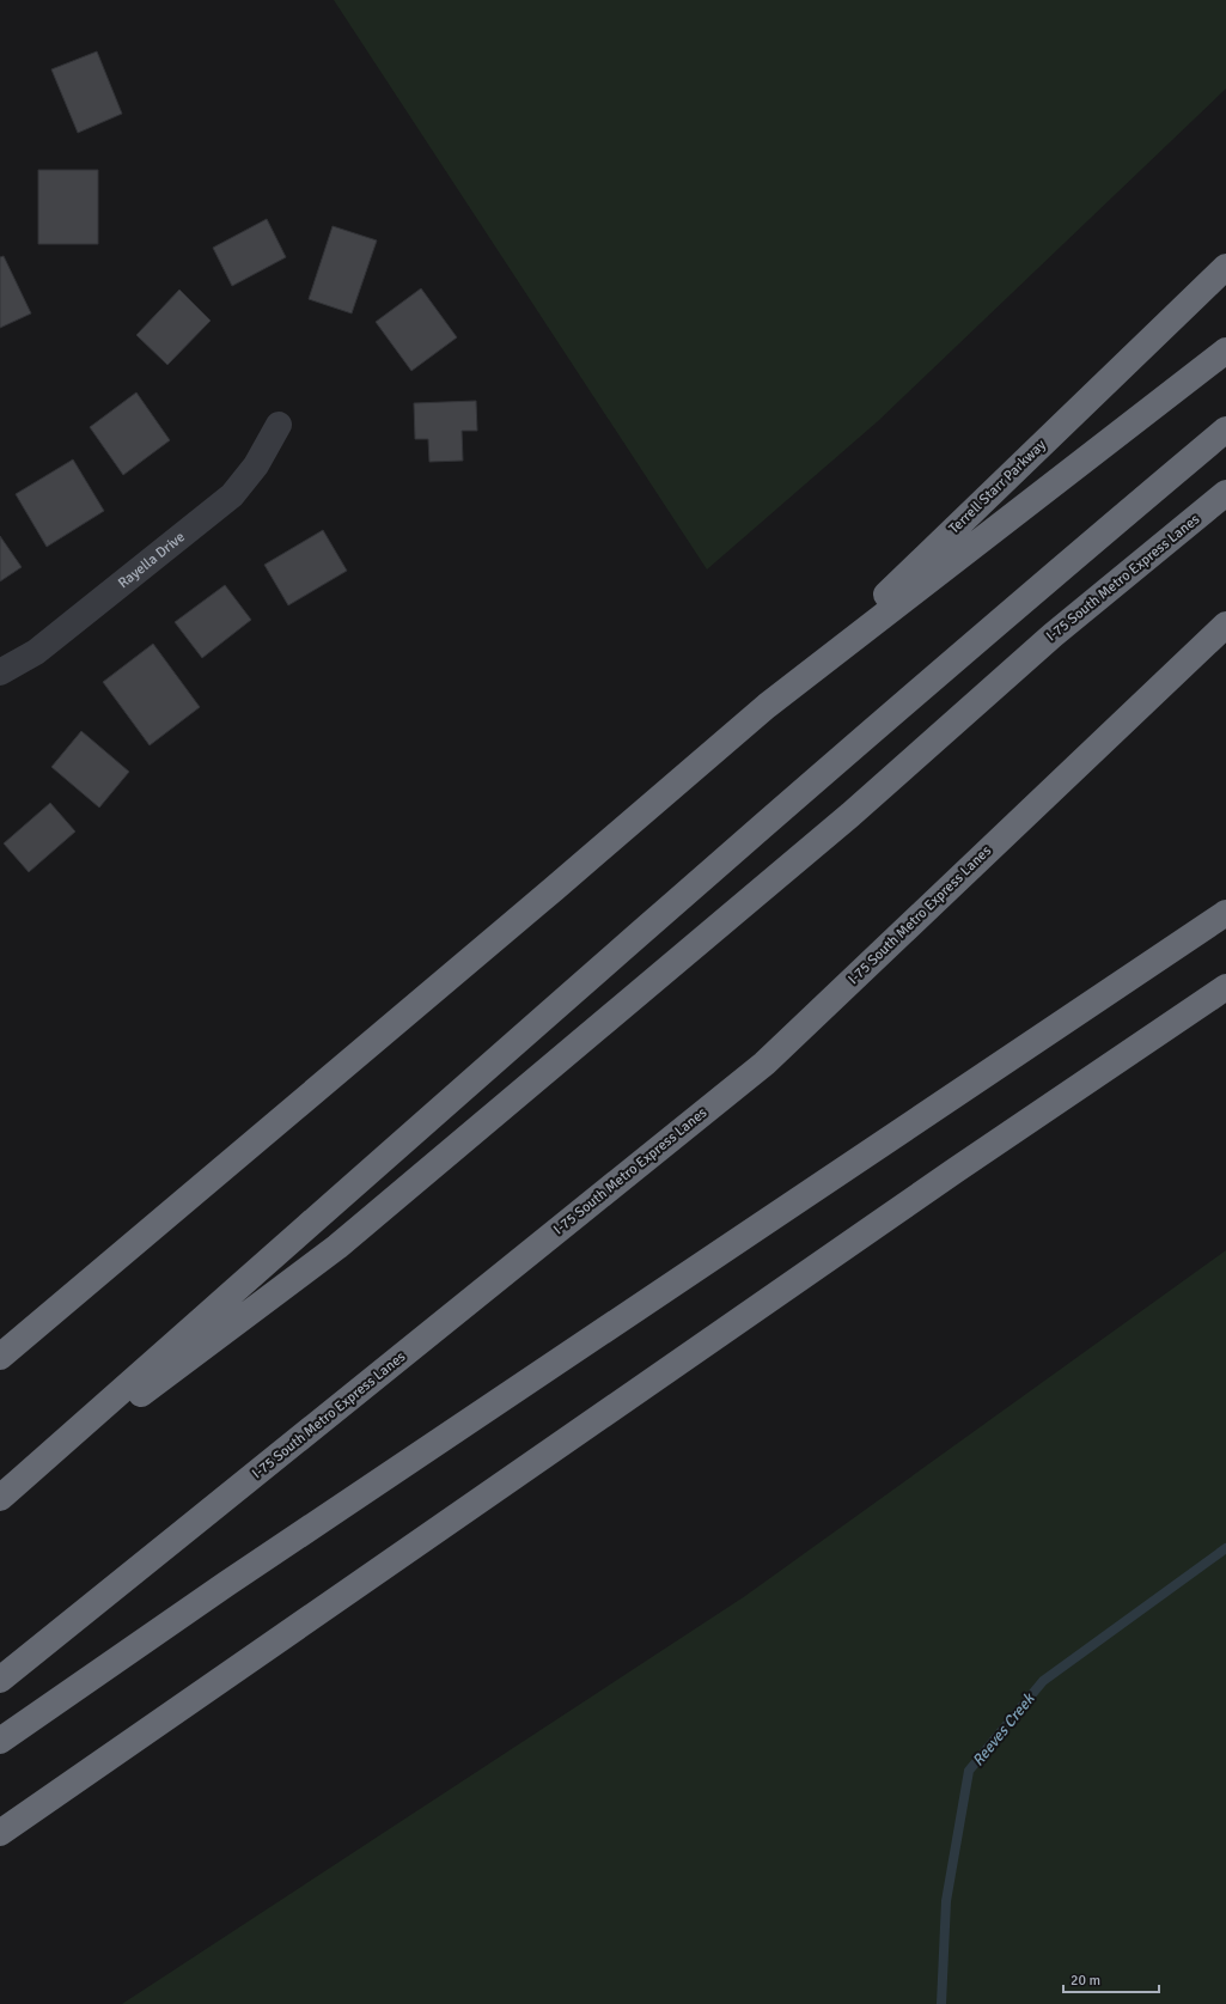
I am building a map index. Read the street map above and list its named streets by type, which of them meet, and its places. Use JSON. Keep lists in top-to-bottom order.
{
  "streets": {
    "highway": ["Terrell Starr Parkway", "I-75 South Metro Express Lanes"],
    "street": ["Rayella Drive"]
  },
  "water": ["Reeves Creek"],
  "scale_bar": "20 m"
}
